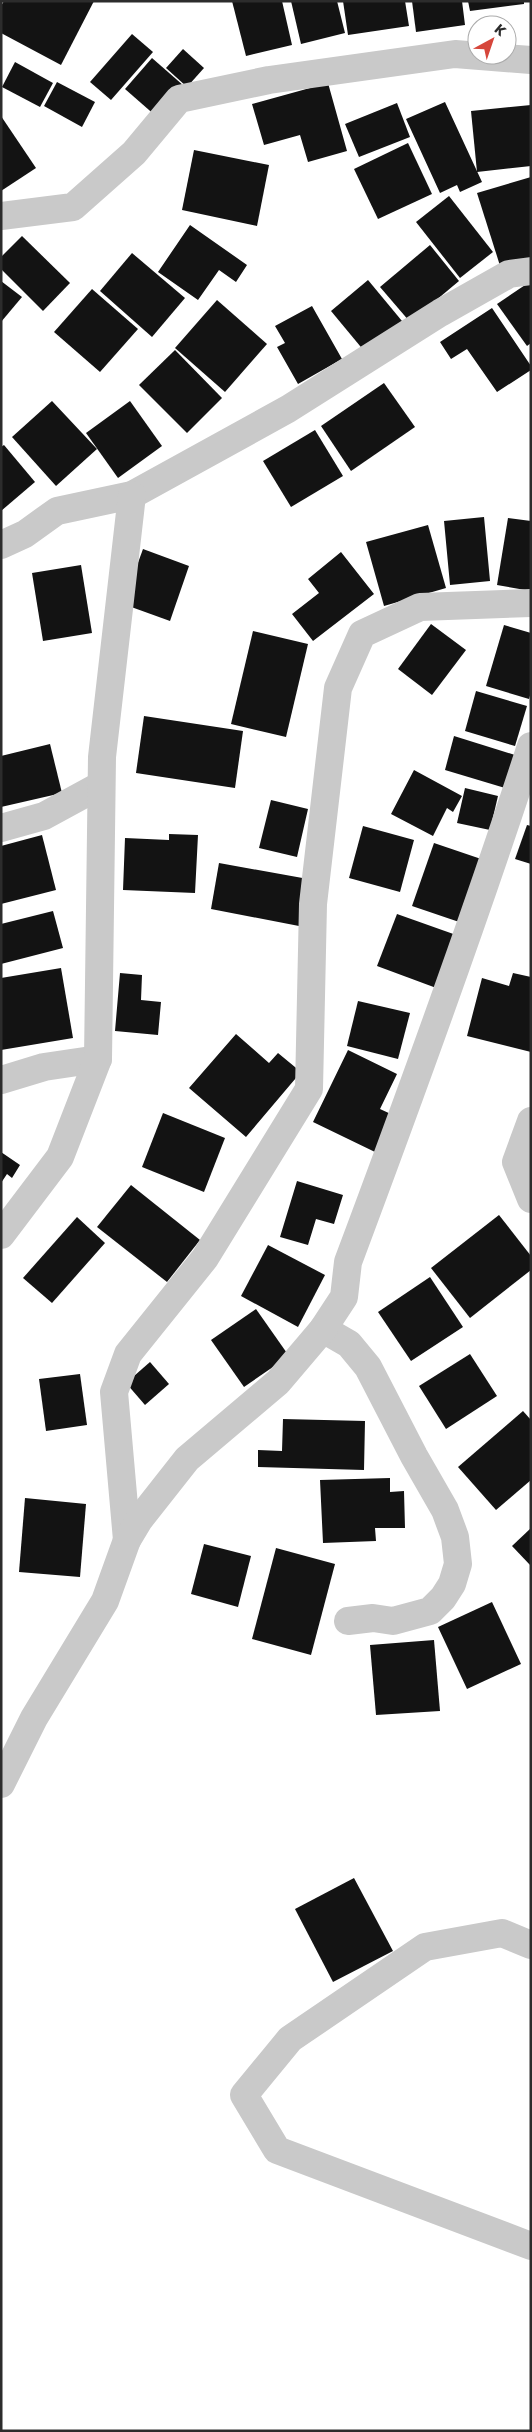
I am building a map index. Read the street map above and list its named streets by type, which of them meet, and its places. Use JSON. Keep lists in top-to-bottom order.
{
  "north": "top right"
}
